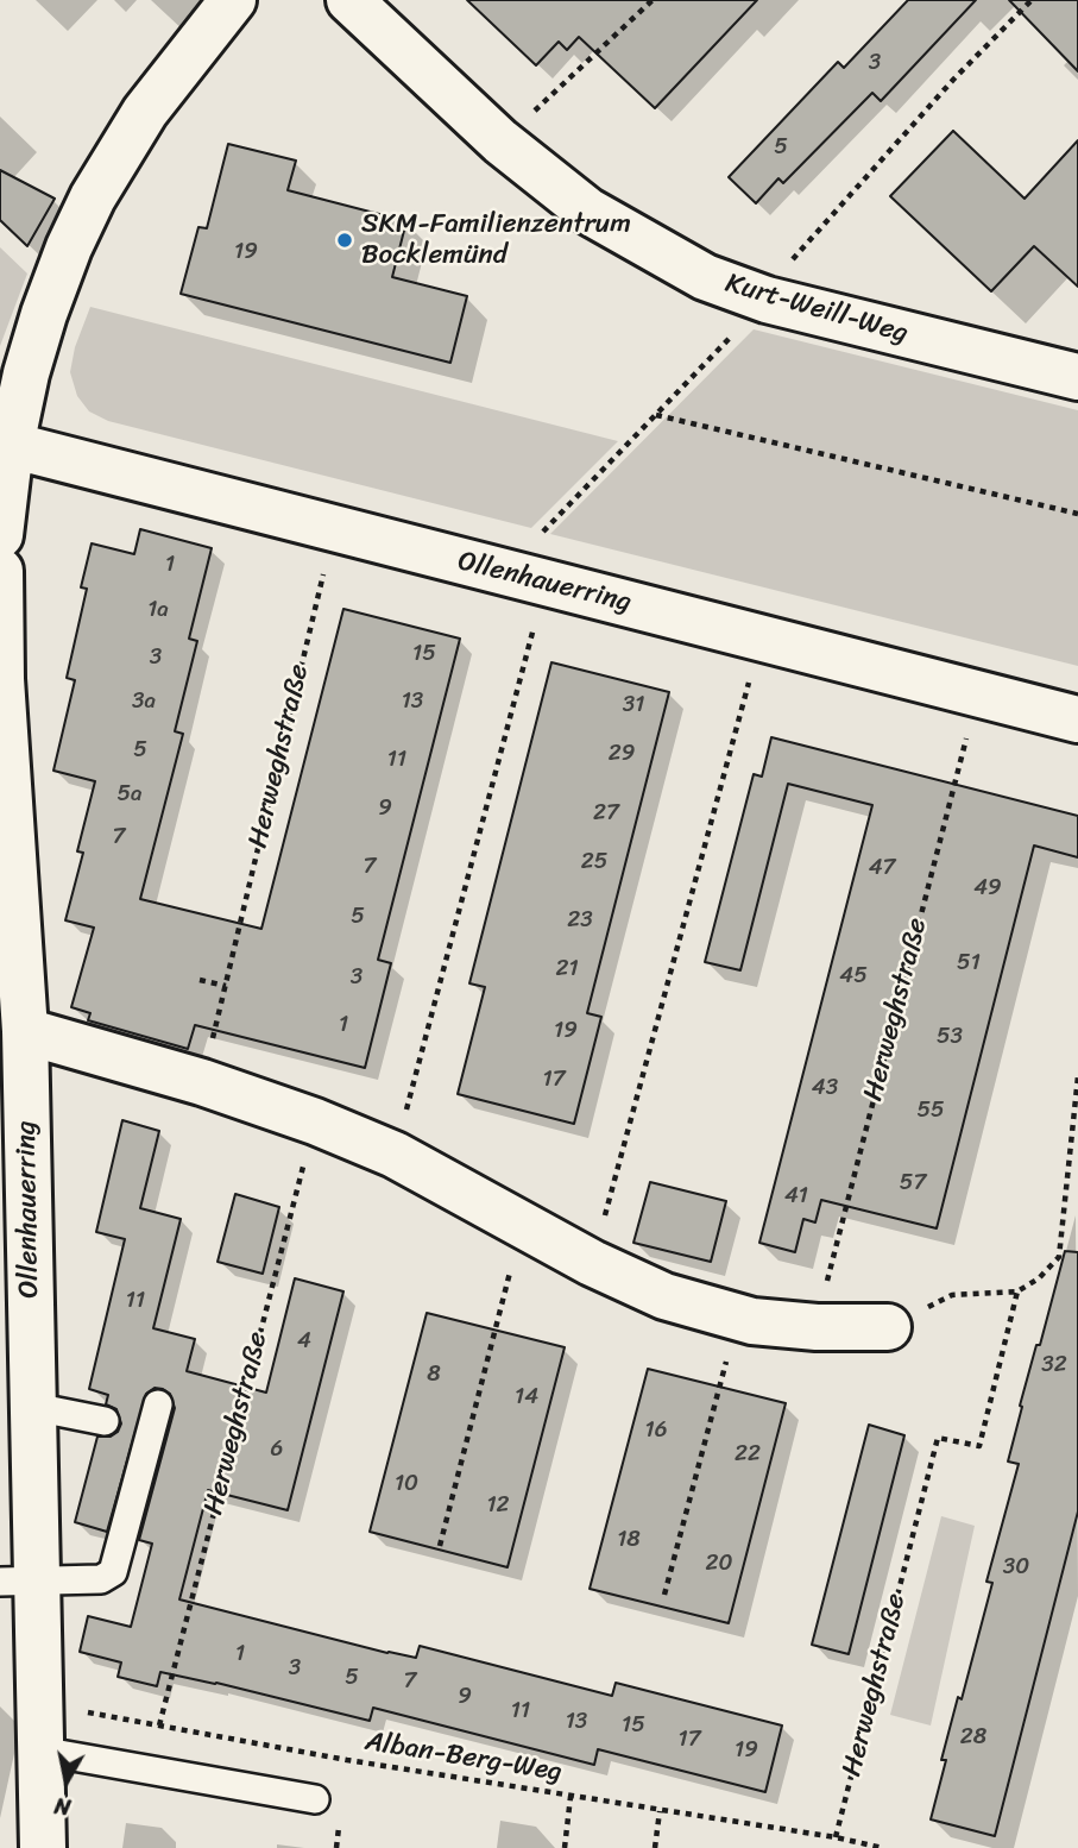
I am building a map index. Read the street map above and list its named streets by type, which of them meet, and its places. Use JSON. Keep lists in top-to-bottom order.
{
  "streets": {
    "street": ["Kurt-Weill-Weg", "Ollenhauerring"],
    "path": ["Herweghstraße", "Alban-Berg-Weg"]
  },
  "crossings": [
    ["Ollenhauerring", "Herweghstraße"],
    ["Ollenhauerring", "Alban-Berg-Weg"],
    ["Herweghstraße", "Alban-Berg-Weg"]
  ],
  "places": ["SKM-Familienzentrum Bocklemünd"],
  "house_numbers": [
    "3",
    "5",
    "19",
    "1",
    "1a",
    "15",
    "3",
    "3a",
    "13",
    "31",
    "5",
    "29",
    "11",
    "5a",
    "9",
    "27",
    "7",
    "25",
    "7",
    "47",
    "49",
    "5",
    "23",
    "51",
    "21",
    "45",
    "3",
    "1",
    "19",
    "53",
    "17",
    "43",
    "55",
    "57",
    "41",
    "11",
    "4",
    "32",
    "8",
    "14",
    "16",
    "6",
    "22",
    "10",
    "12",
    "18",
    "20",
    "30",
    "1",
    "3",
    "5",
    "7",
    "9",
    "11",
    "13",
    "15",
    "28",
    "17",
    "19"
  ],
  "north": "bottom"
}
